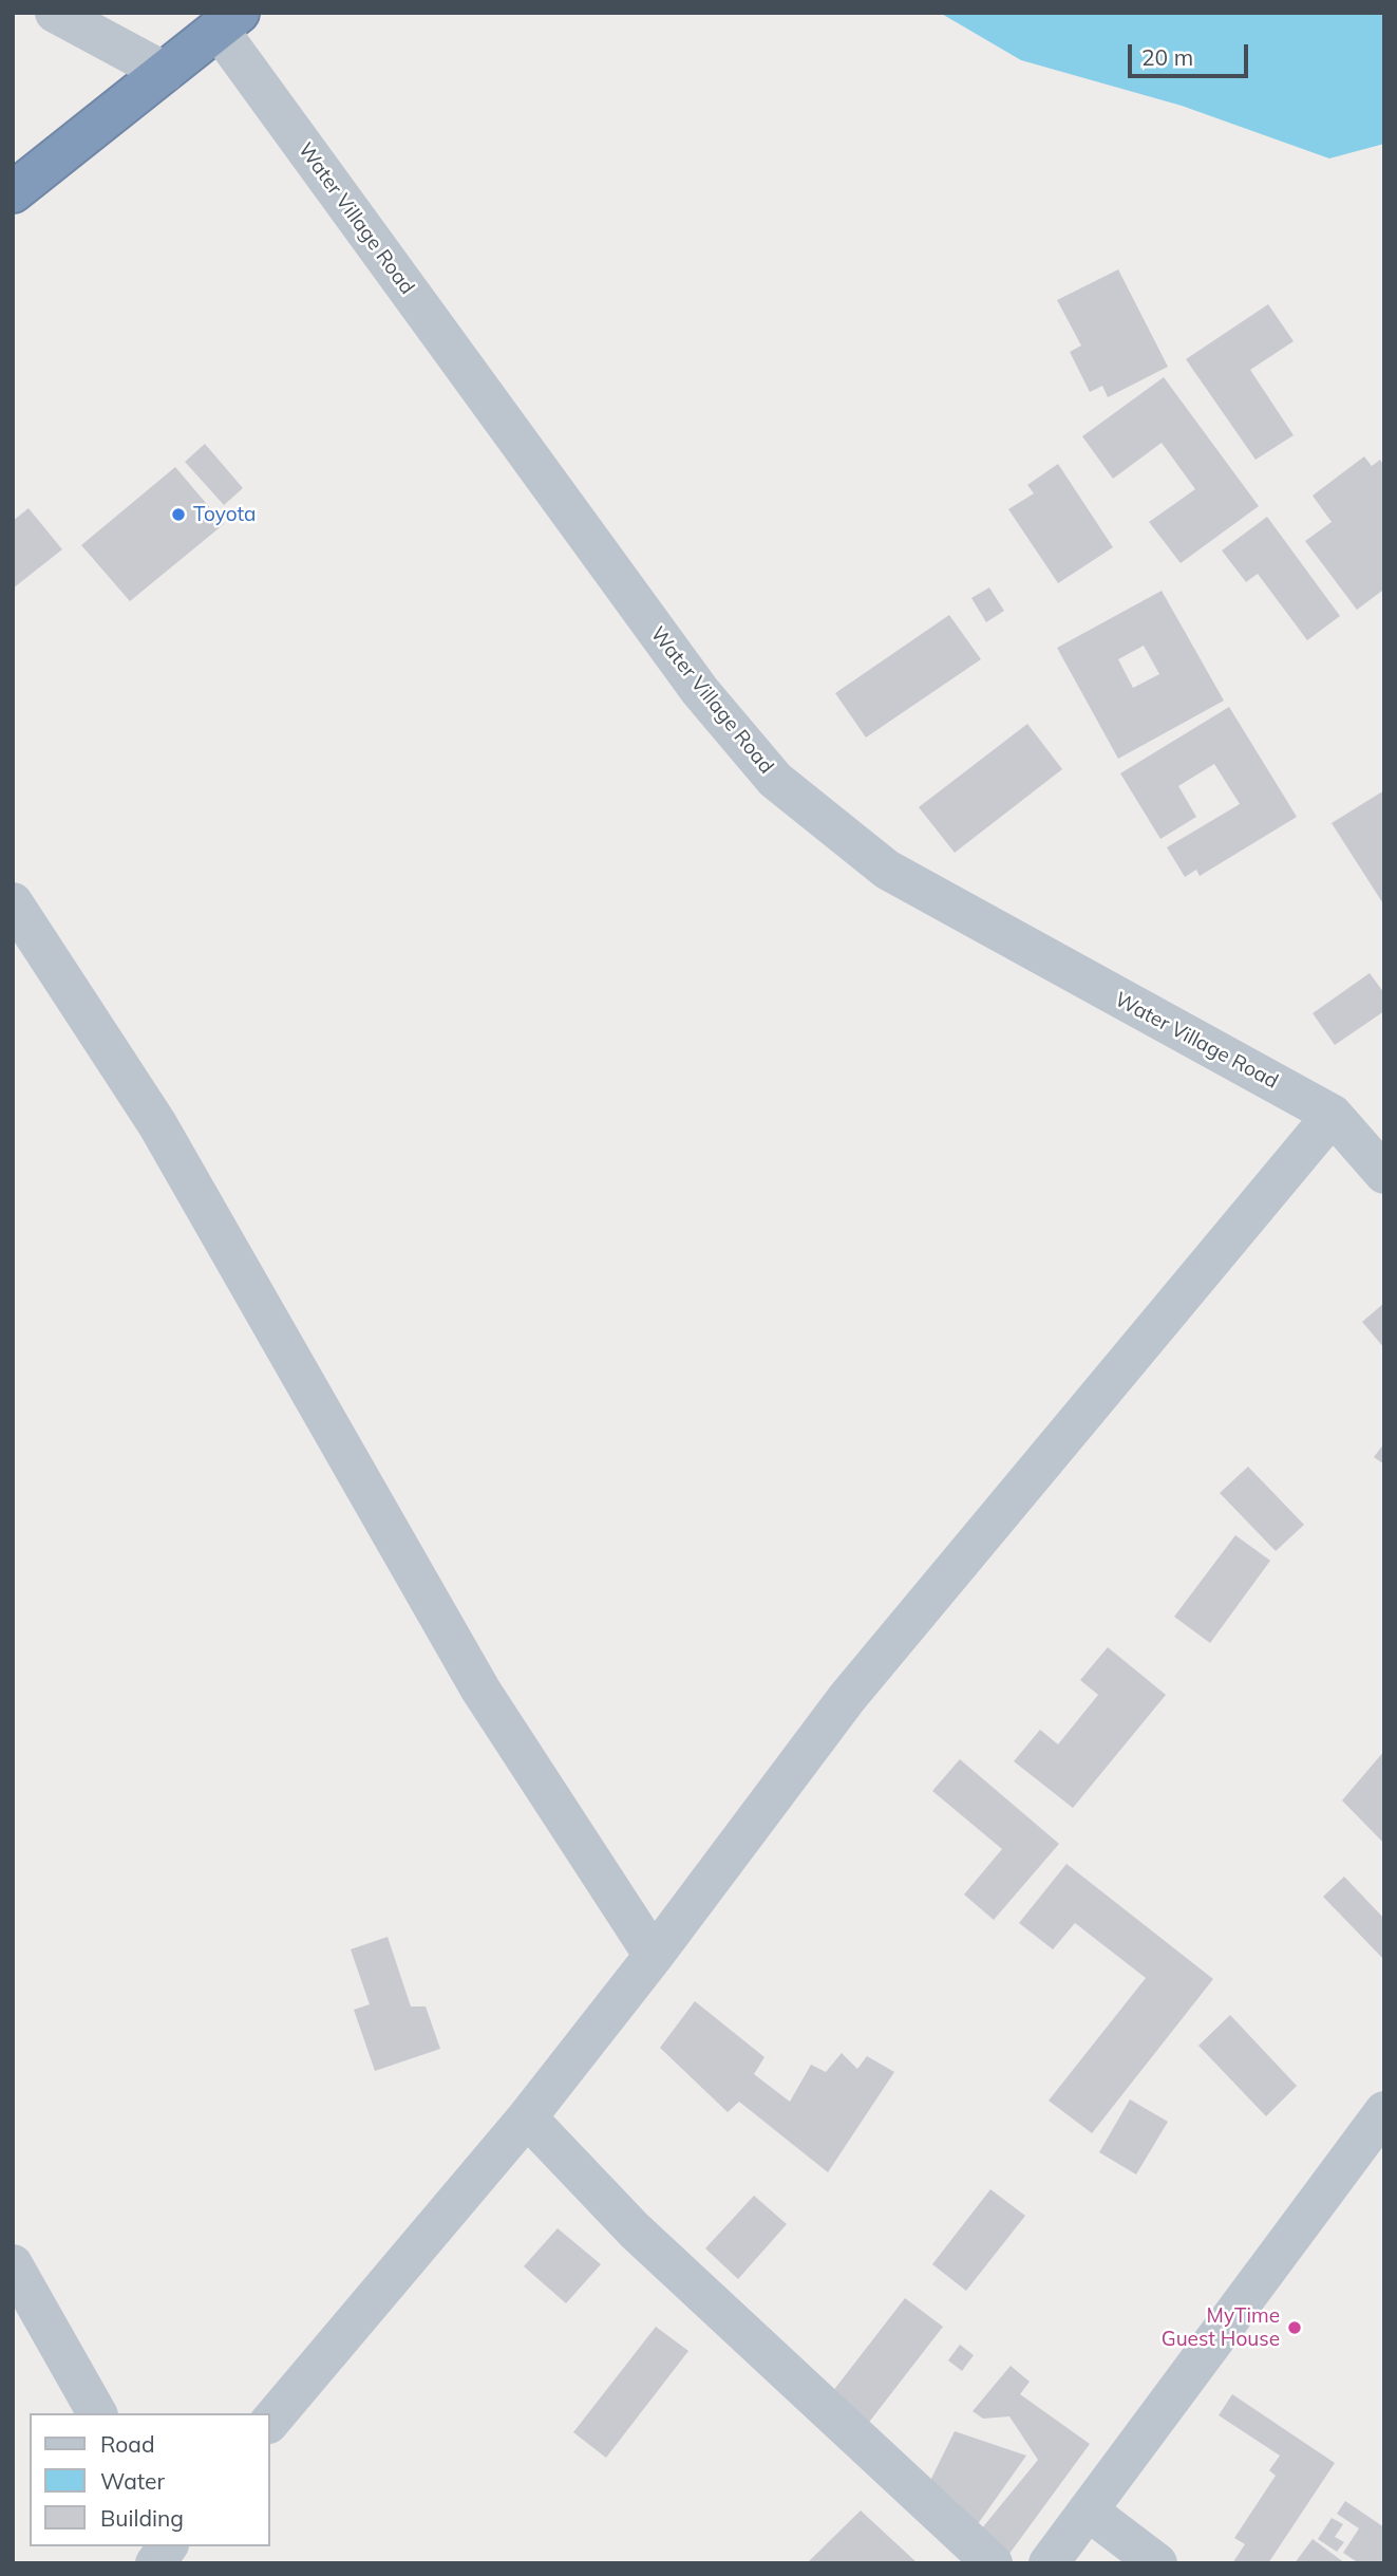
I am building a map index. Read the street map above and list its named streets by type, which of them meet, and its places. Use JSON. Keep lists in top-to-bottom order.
{
  "streets": {
    "street": ["Water Village Road"]
  },
  "places": ["Toyota", "MyTime Guest House"],
  "legend": ["Road", "Water", "Building"],
  "scale_bar": "20 m"
}
